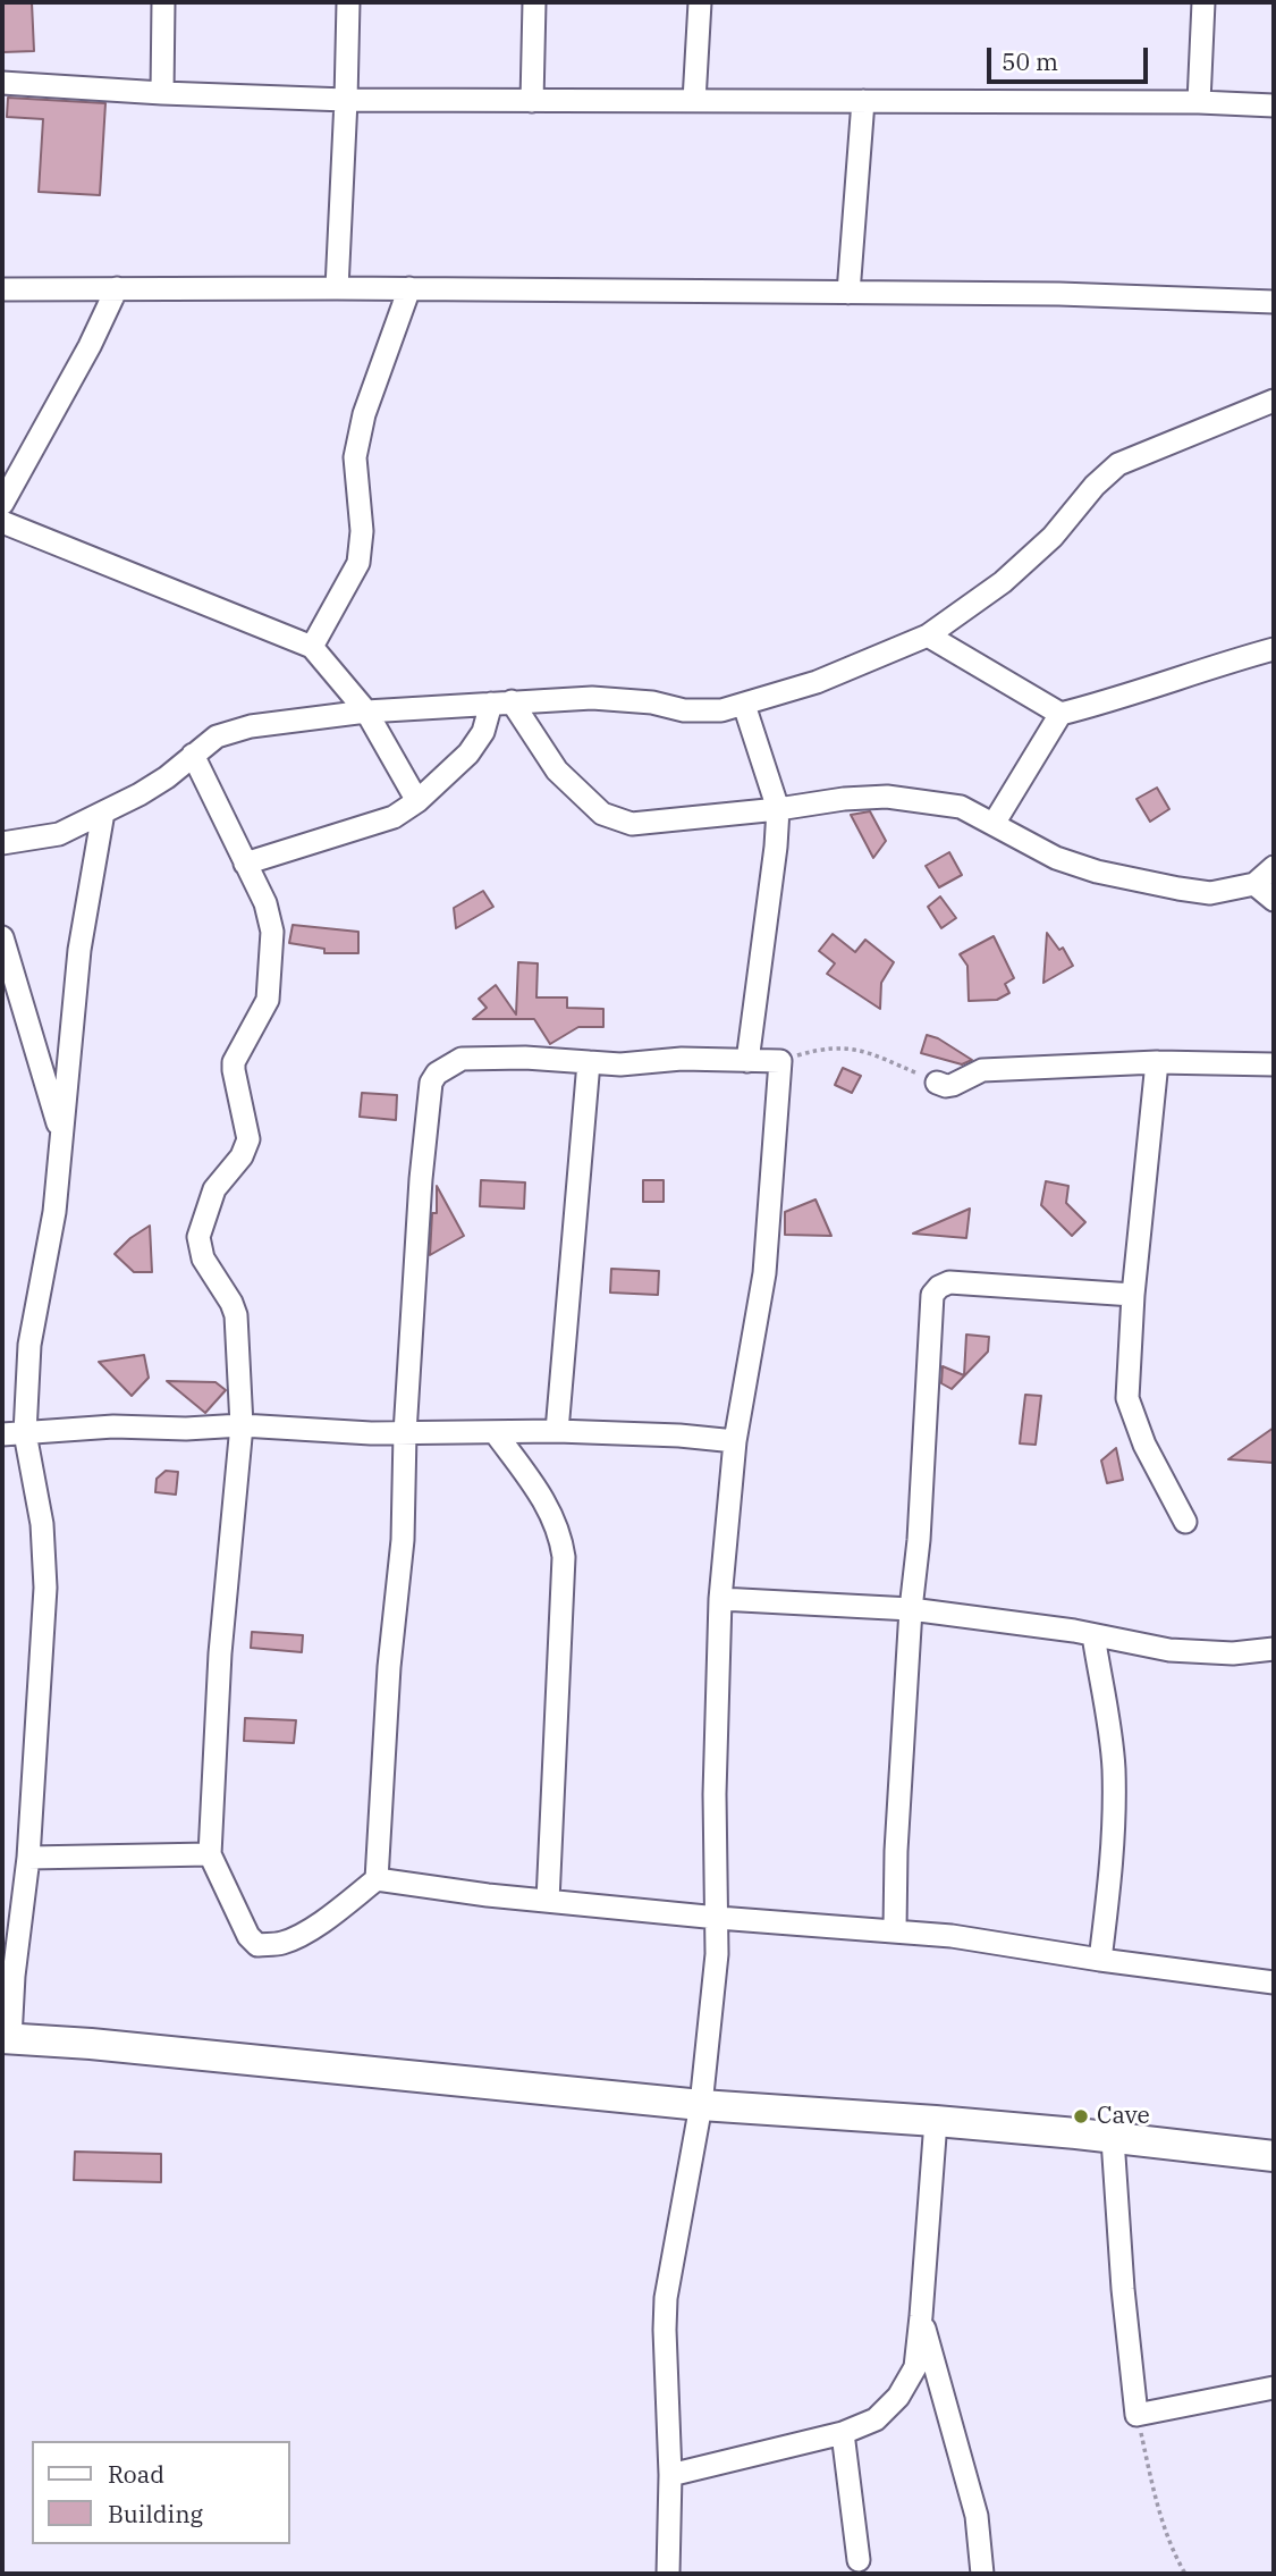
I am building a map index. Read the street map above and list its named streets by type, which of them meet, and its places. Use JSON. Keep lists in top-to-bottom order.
{
  "places": ["Cave"],
  "legend": ["Road", "Building"],
  "scale_bar": "50 m"
}
